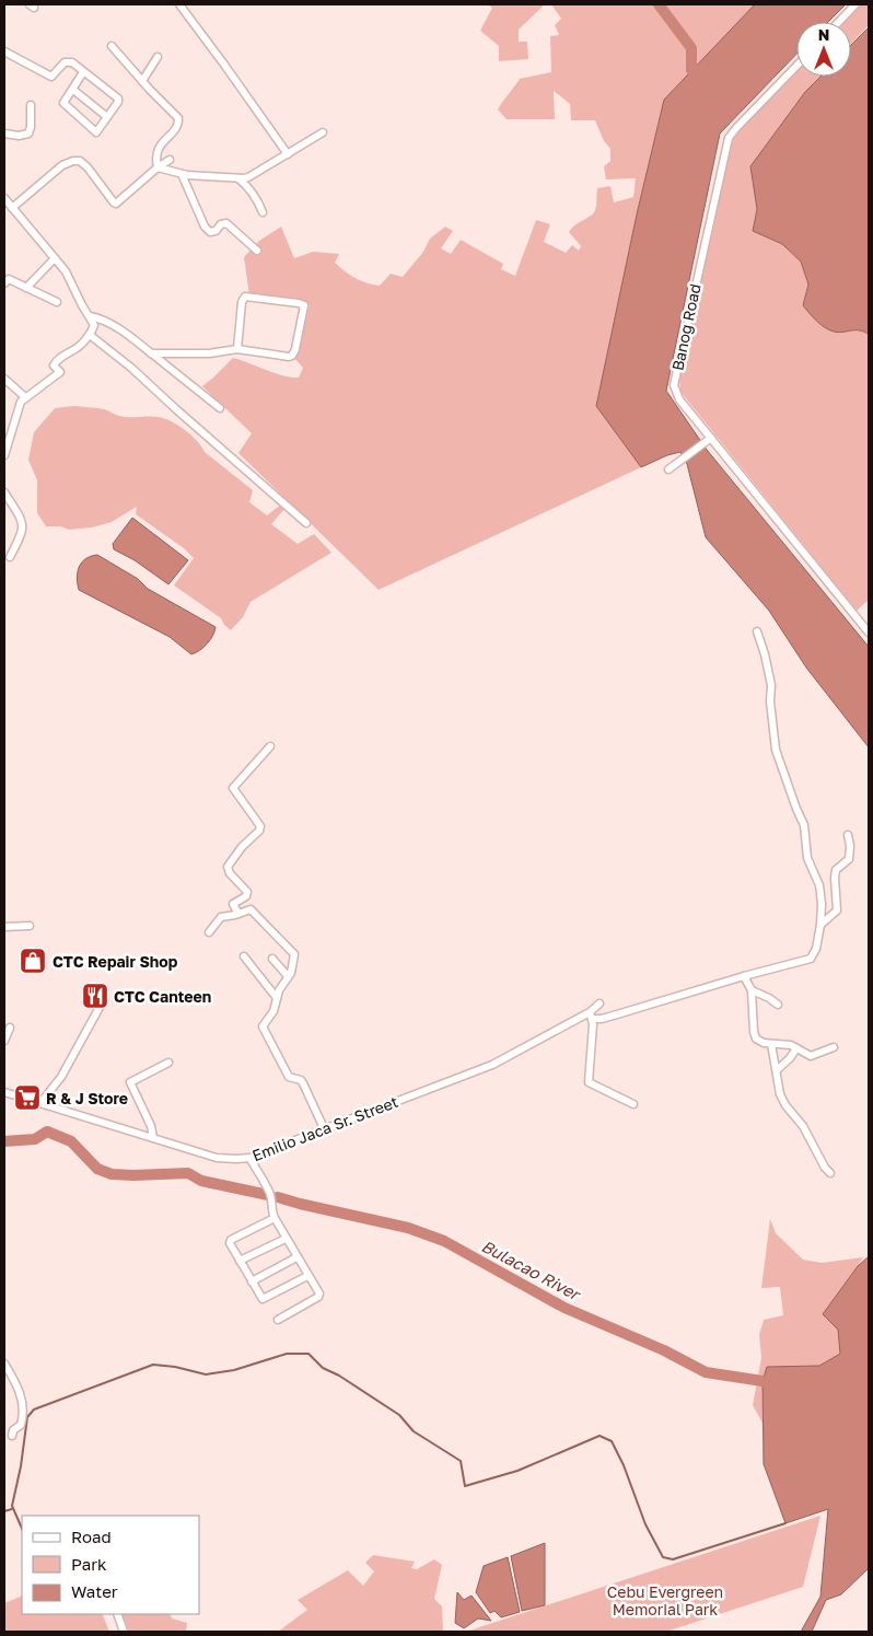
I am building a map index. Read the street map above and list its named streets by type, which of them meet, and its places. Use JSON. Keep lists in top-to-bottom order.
{
  "streets": {
    "street": ["Banog Road", "Emilio Jaca Sr. Street"]
  },
  "water": ["Bulacao River"],
  "parks": ["Cebu Evergreen Memorial Park"],
  "places": {
    "shop": ["CTC Repair Shop"],
    "restaurant": ["CTC Canteen"],
    "supermarket": ["R & J Store"]
  },
  "legend": ["Road", "Park", "Water"],
  "north": "top"
}
